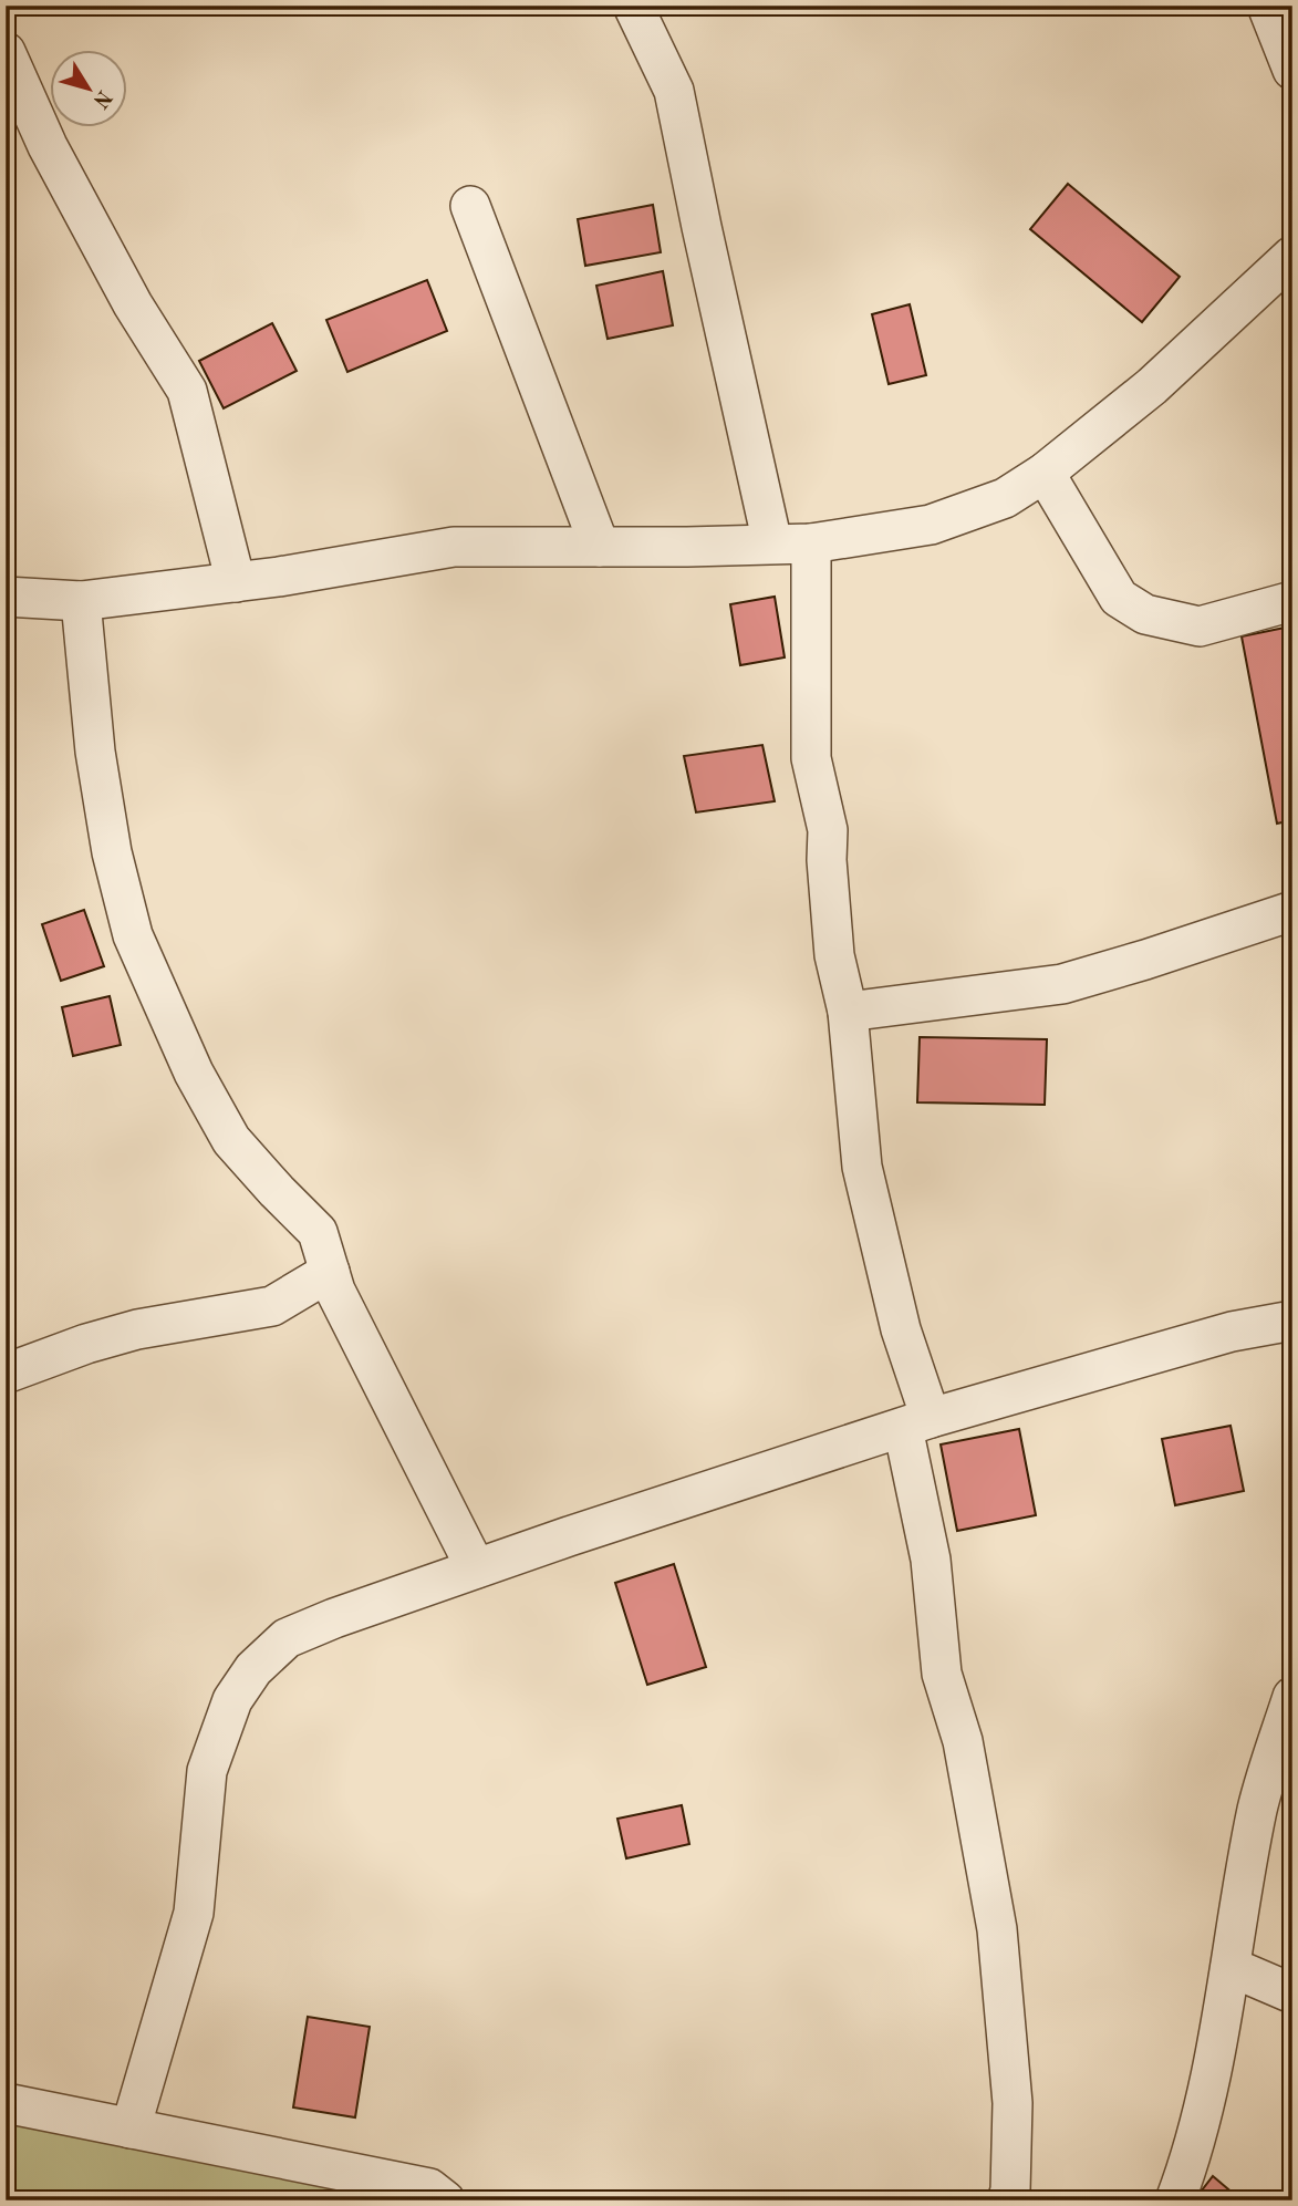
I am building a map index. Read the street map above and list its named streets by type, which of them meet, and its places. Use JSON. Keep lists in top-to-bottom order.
{
  "north": "bottom right"
}
